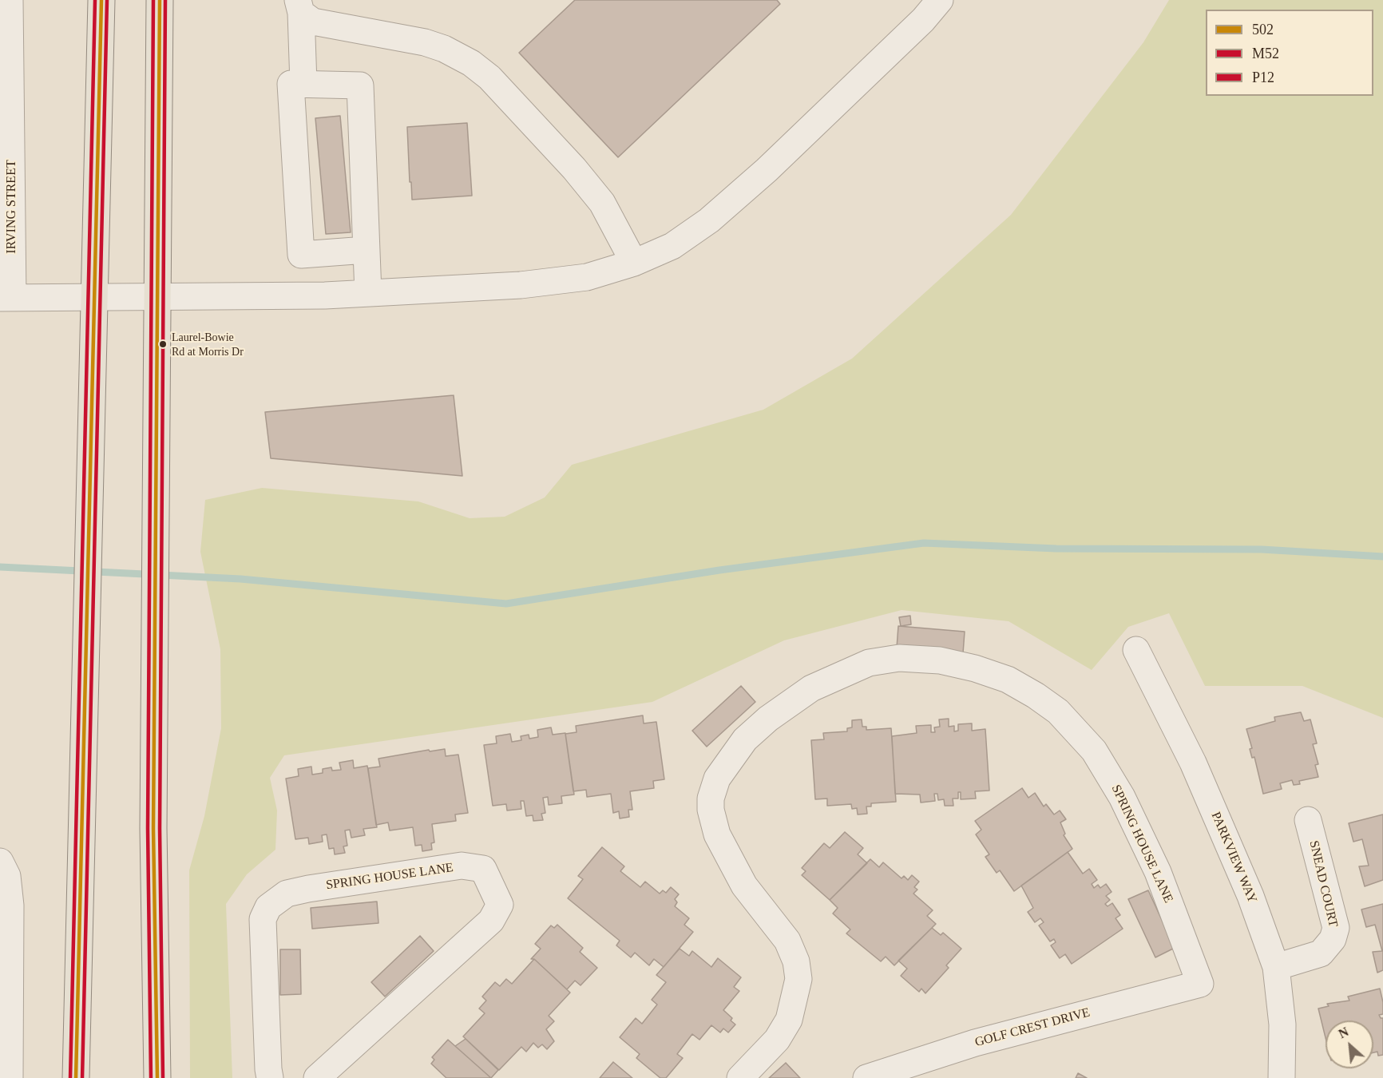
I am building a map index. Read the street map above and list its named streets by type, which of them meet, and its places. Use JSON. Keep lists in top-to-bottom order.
{
  "streets": {
    "street": [
      "IRVING STREET",
      "SPRING HOUSE LANE",
      "PARKVIEW WAY",
      "SNEAD COURT",
      "GOLF CREST DRIVE"
    ]
  },
  "crossings": [
    ["SPRING HOUSE LANE", "GOLF CREST DRIVE"],
    ["PARKVIEW WAY", "SNEAD COURT"]
  ],
  "places": ["Laurel-Bowie Rd at Morris Dr"],
  "lines": ["transit line 502", "transit line M52", "transit line P12"],
  "legend": ["502", "M52", "P12"],
  "north": "top left"
}
